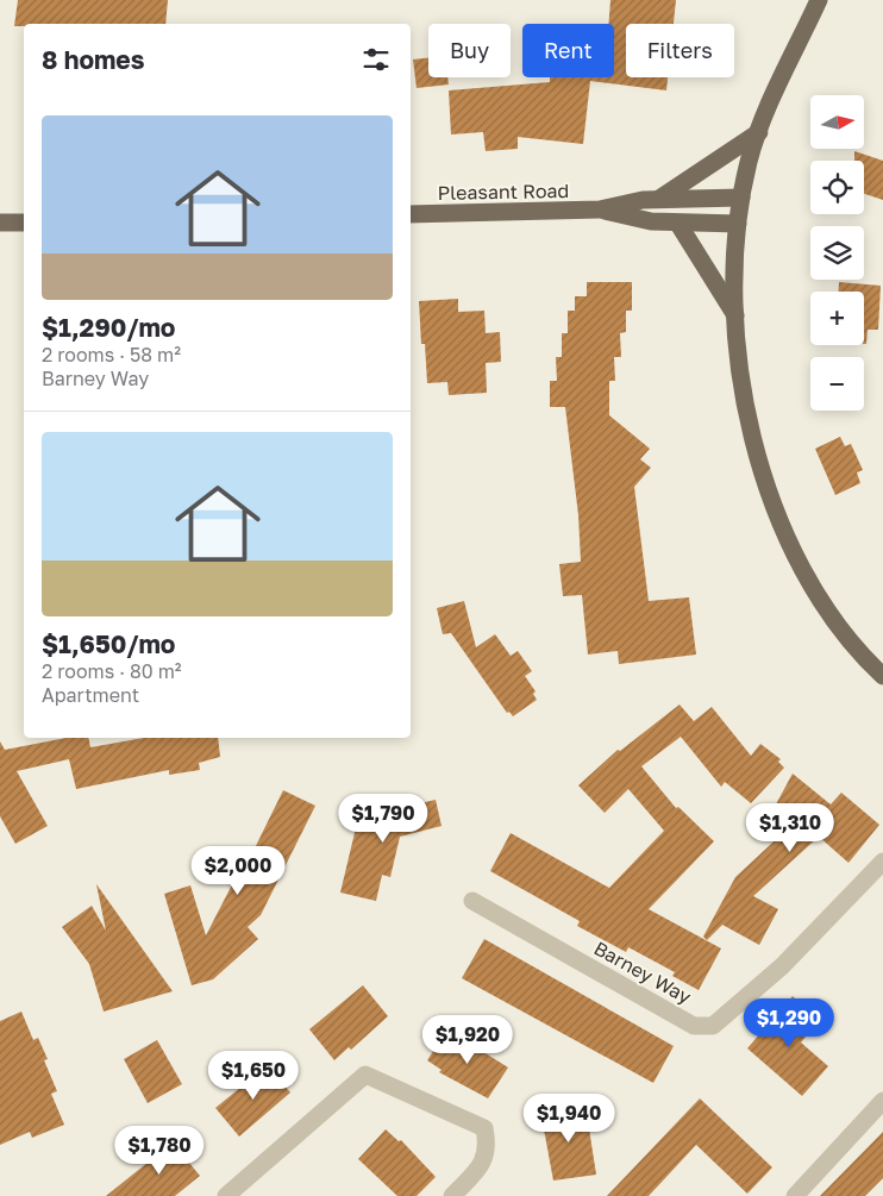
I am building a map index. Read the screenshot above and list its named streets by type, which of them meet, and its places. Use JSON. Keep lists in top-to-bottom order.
{
  "streets": {
    "main road": ["Pleasant Road"],
    "street": ["Barney Way"]
  },
  "north": "right",
  "page": {
    "chip": ["Buy", "Rent", "Filters"],
    "heading": "8 homes",
    "map_buttons": ["+", "−"],
    "list": [
      {
        "name": "$1,290/mo",
        "note": "2 rooms · 58 m² · Barney Way"
      },
      {
        "name": "$1,650/mo",
        "note": "2 rooms · 80 m² · Apartment"
      }
    ],
    "price": [
      "$1,790",
      "$1,310",
      "$2,000",
      "$1,290",
      "$1,920",
      "$1,650",
      "$1,940",
      "$1,780"
    ]
  }
}
